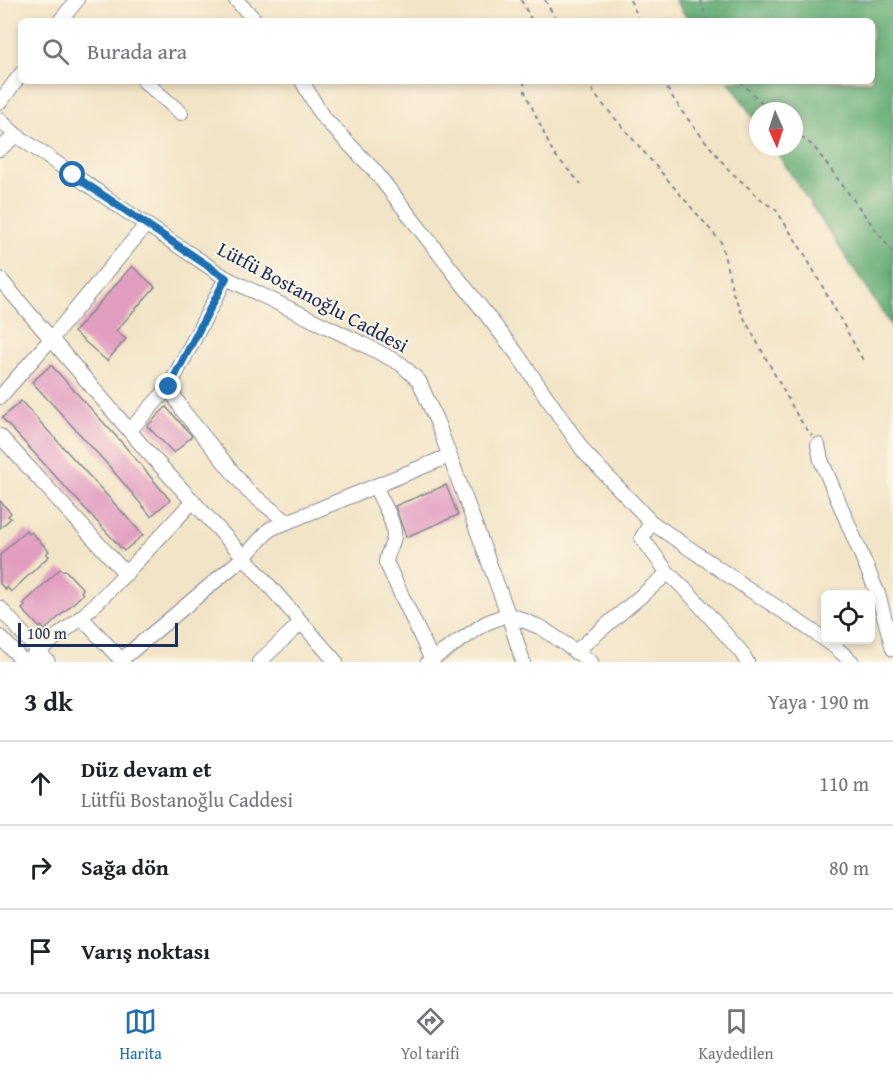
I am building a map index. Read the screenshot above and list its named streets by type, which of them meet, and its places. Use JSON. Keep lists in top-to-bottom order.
{
  "streets": {
    "street": ["Lütfü Bostanoğlu Caddesi"]
  },
  "scale_bar": "100 m",
  "north": "bottom",
  "page": {
    "search": "Burada ara",
    "scale": "100 m",
    "heading": ["3 dk", "Yaya · 190 m"],
    "list": [
      ["Düz devam et", "Lütfü Bostanoğlu Caddesi", "110 m"],
      ["Sağa dön", "80 m"],
      "Varış noktası"
    ],
    "nav": ["Harita", "Yol tarifi", "Kaydedilen"]
  }
}
